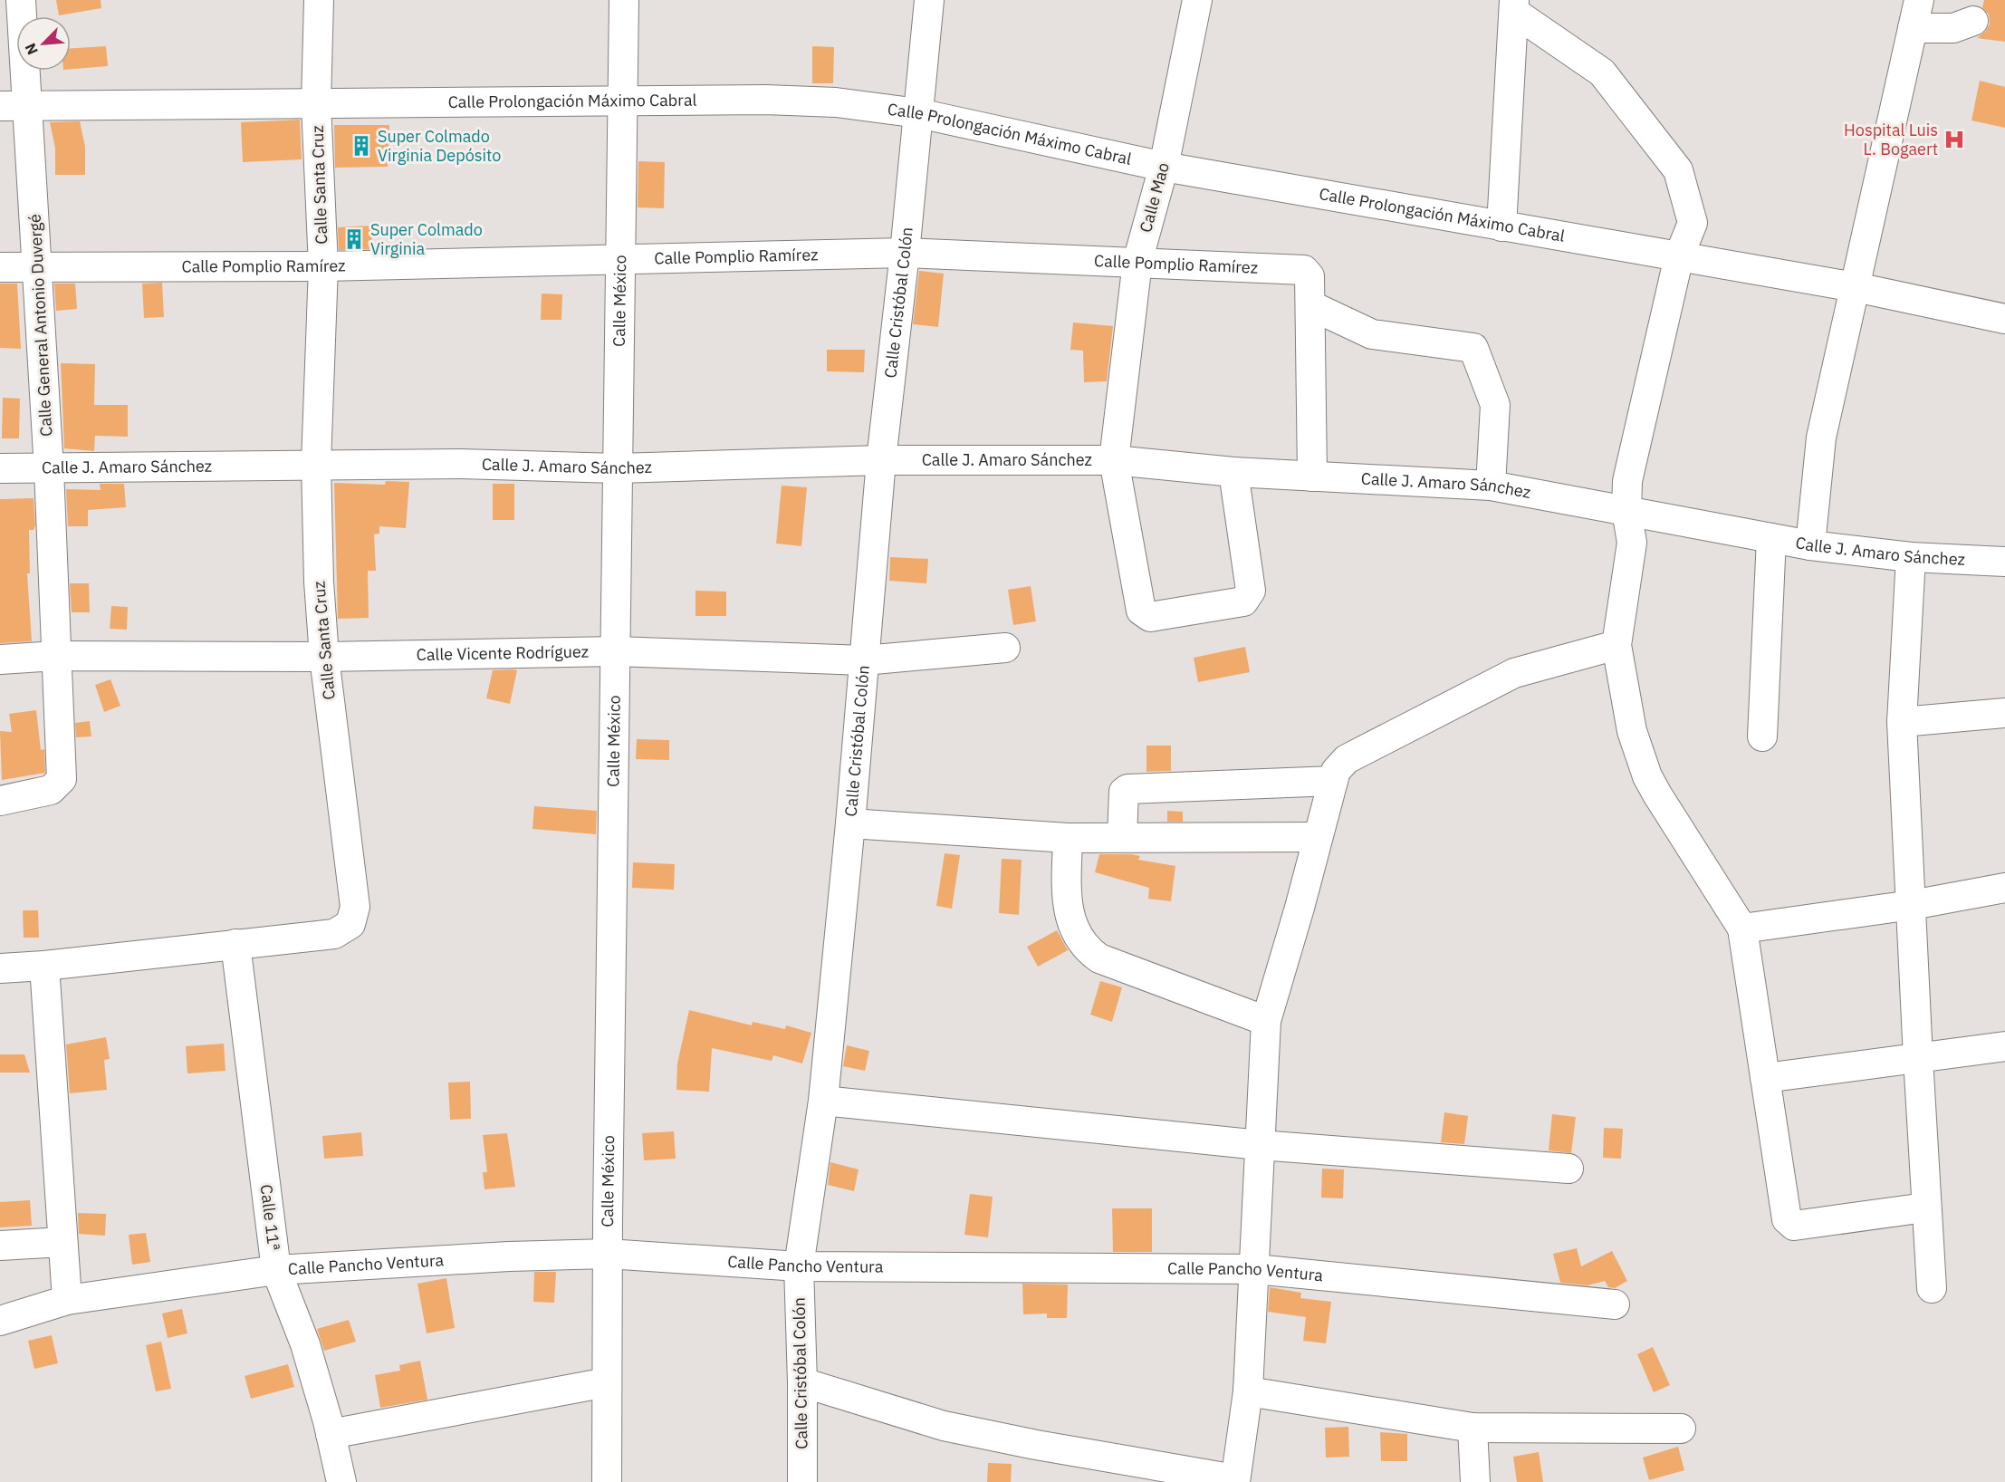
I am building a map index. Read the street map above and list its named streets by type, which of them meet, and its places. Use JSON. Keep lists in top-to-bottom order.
{
  "streets": {
    "street": [
      "Calle Prolongación Máximo Cabral",
      "Calle Santa Cruz",
      "Calle Mao",
      "Calle Pomplio Ramírez",
      "Calle México",
      "Calle Cristóbal Colón",
      "Calle General Antonio Duvergé",
      "Calle J. Amaro Sánchez",
      "Calle Vicente Rodríguez",
      "Calle 11ª",
      "Calle Pancho Ventura"
    ]
  },
  "crossings": [
    ["Calle Prolongación Máximo Cabral", "Calle Santa Cruz"],
    ["Calle Prolongación Máximo Cabral", "Calle Mao"],
    ["Calle Prolongación Máximo Cabral", "Calle México"],
    ["Calle Prolongación Máximo Cabral", "Calle Cristóbal Colón"],
    ["Calle Prolongación Máximo Cabral", "Calle General Antonio Duvergé"],
    ["Calle Santa Cruz", "Calle Pomplio Ramírez"],
    ["Calle Santa Cruz", "Calle J. Amaro Sánchez"],
    ["Calle Santa Cruz", "Calle Vicente Rodríguez"],
    ["Calle Santa Cruz", "Calle 11ª"],
    ["Calle Mao", "Calle Pomplio Ramírez"],
    ["Calle Mao", "Calle J. Amaro Sánchez"],
    ["Calle Pomplio Ramírez", "Calle México"],
    ["Calle Pomplio Ramírez", "Calle Cristóbal Colón"],
    ["Calle Pomplio Ramírez", "Calle General Antonio Duvergé"],
    ["Calle México", "Calle J. Amaro Sánchez"],
    ["Calle México", "Calle Vicente Rodríguez"],
    ["Calle México", "Calle Pancho Ventura"],
    ["Calle Cristóbal Colón", "Calle J. Amaro Sánchez"],
    ["Calle Cristóbal Colón", "Calle Vicente Rodríguez"],
    ["Calle Cristóbal Colón", "Calle Pancho Ventura"],
    ["Calle General Antonio Duvergé", "Calle J. Amaro Sánchez"],
    ["Calle General Antonio Duvergé", "Calle Vicente Rodríguez"],
    ["Calle 11ª", "Calle Pancho Ventura"]
  ],
  "places": {
    "hospital": ["Hospital Luis L. Bogaert"],
    "building": ["Super Colmado Virginia Depósito", "Super Colmado Virginia"]
  },
  "north": "bottom left"
}
